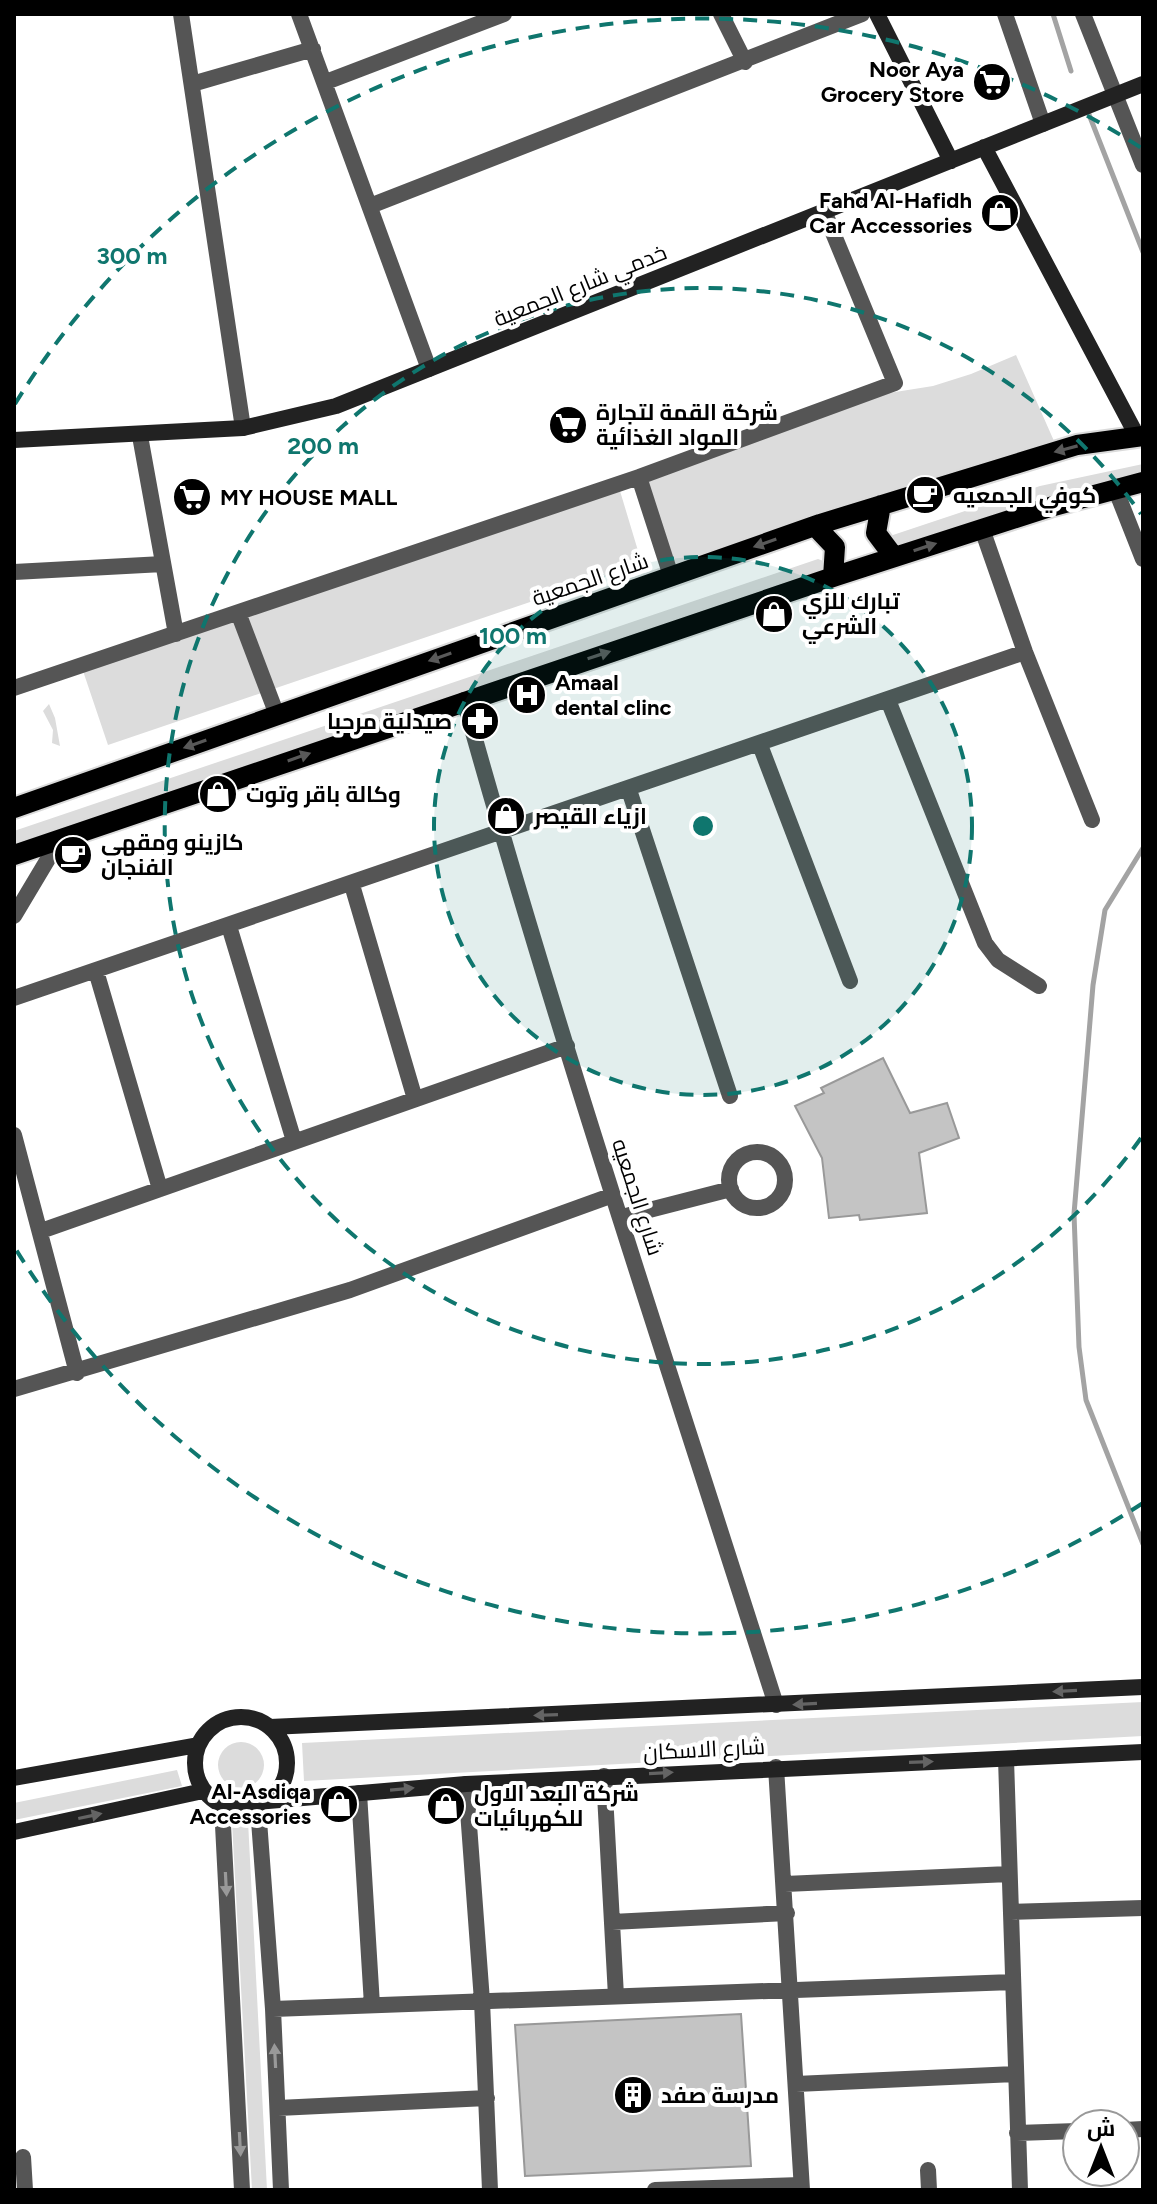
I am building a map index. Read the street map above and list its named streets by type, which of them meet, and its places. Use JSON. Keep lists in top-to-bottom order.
{
  "streets": {
    "main road": ["خدمي شارع الجمعية", "شارع الجمعية", "شارع الاسكان"],
    "street": ["شارع الجمعيه"]
  },
  "crossings": [
    ["شارع الجمعيه", "شارع الاسكان"]
  ],
  "places": {
    "supermarket": ["Noor Aya Grocery Store", "شركة القمة لتجارة المواد الغذائية", "MY HOUSE MALL"],
    "shop": [
      "Fahd Al-Hafidh Car Accessories",
      "تبارك للزي الشرعي",
      "وكالة باقر وتوت",
      "ازياء القيصر",
      "Al-Asdiqa Accessories",
      "شركة البعد الاول للكهربائيات"
    ],
    "cafe": ["كوفي الجمعيه", "كازينو ومقهى الفنجان"],
    "hospital": ["Amaal dental clinc"],
    "pharmacy": ["صيدلية مرحبا"],
    "building": ["مدرسة صفد"]
  },
  "north": "top",
  "rings": ["300 m", "200 m", "100 m"]
}
